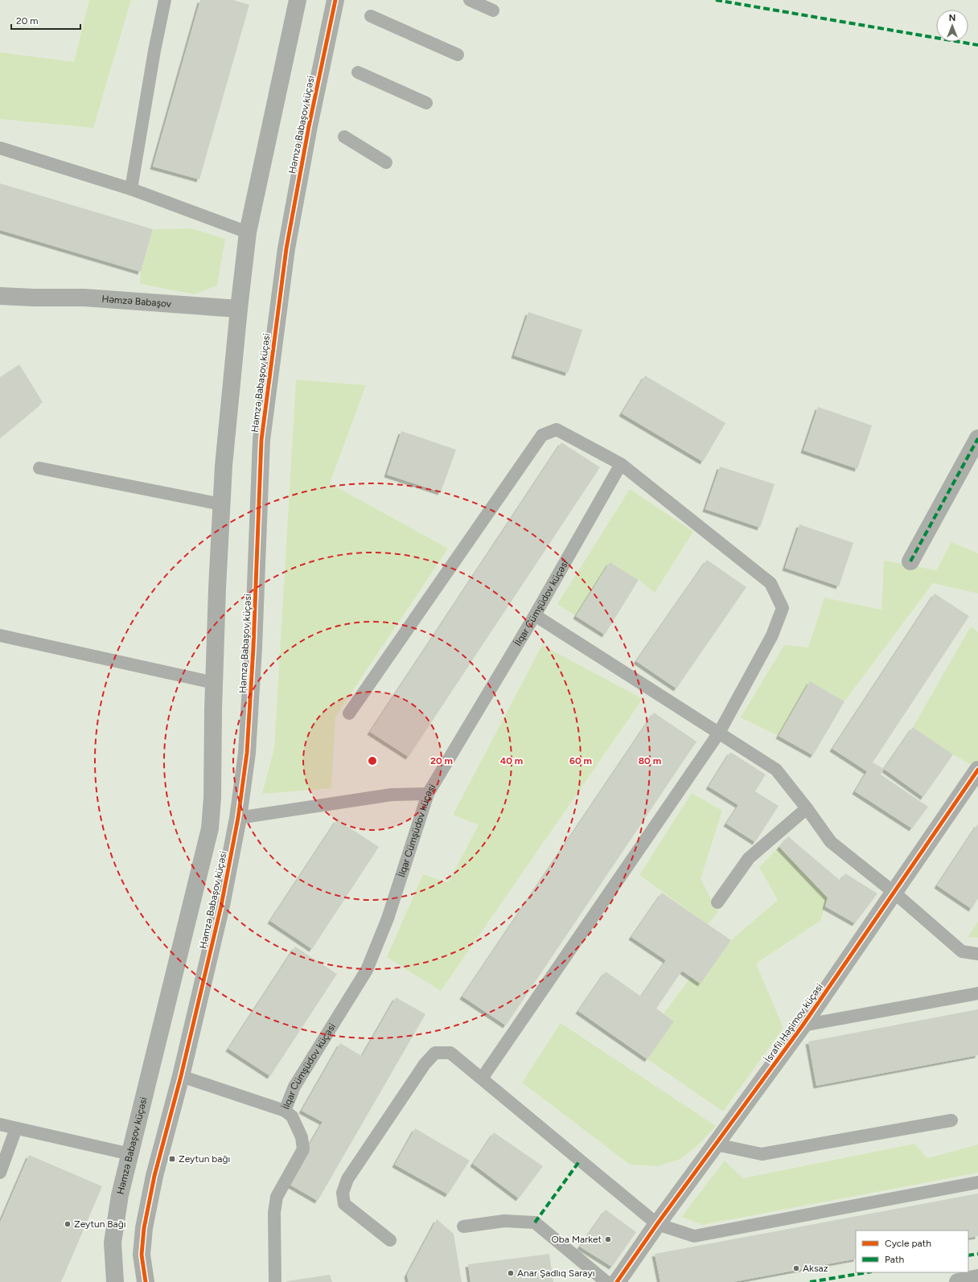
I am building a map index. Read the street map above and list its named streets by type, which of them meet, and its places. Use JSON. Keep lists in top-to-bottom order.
{
  "streets": {
    "street": ["Həmzə Babaşov küçəsi", "Həmzə Babaşov", "İsrafil Həşimov küçəsi"],
    "lane": ["İlqar Cümşüdov küçəsi"]
  },
  "crossings": [
    ["Həmzə Babaşov küçəsi", "Həmzə Babaşov"],
    ["Həmzə Babaşov küçəsi", "İlqar Cümşüdov küçəsi"]
  ],
  "places": {
    "transit": ["Zeytun bağı"],
    "other": [
      "Zeytun Bağı",
      "Oba Market",
      "Aksaz",
      "Anar Şadlıq Sarayı"
    ]
  },
  "legend": ["Cycle path", "Path"],
  "scale_bar": "20 m",
  "north": "top",
  "rings": [
    "20 m",
    "40 m",
    "60 m",
    "80 m"
  ]
}
